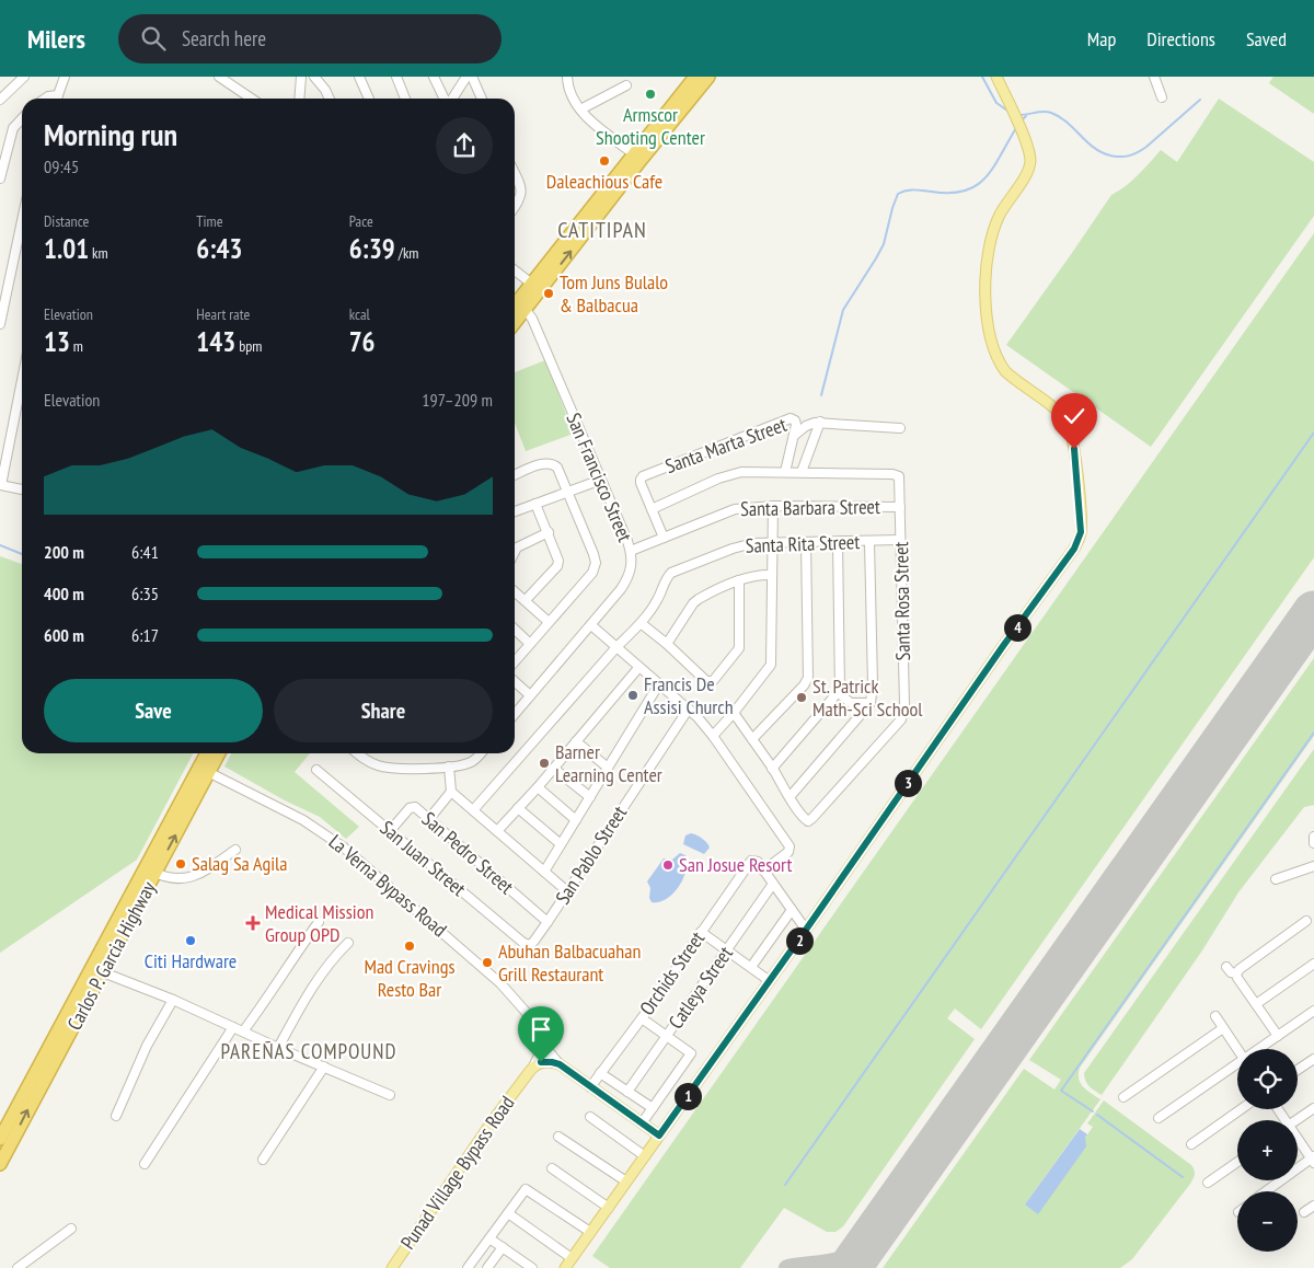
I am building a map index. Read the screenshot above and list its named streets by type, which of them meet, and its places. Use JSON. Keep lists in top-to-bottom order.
{
  "streets": {
    "highway": ["Carlos P. Garcia Highway"],
    "main road": ["Punad Village Bypass Road"],
    "street": [
      "Santa Marta Street",
      "San Francisco Street",
      "Santa Barbara Street",
      "Santa Rita Street",
      "Santa Rosa Street",
      "San Pedro Street",
      "San Pablo Street",
      "San Juan Street",
      "La Verna Bypass Road",
      "Orchids Street",
      "Catleya Street"
    ]
  },
  "crossings": [
    ["San Francisco Street", "Santa Barbara Street"],
    ["Santa Barbara Street", "Santa Rosa Street"],
    ["Santa Rita Street", "Santa Rosa Street"],
    ["San Pedro Street", "San Pablo Street"],
    ["San Pedro Street", "San Juan Street"],
    ["San Pablo Street", "San Juan Street"],
    ["La Verna Bypass Road", "Carlos P. Garcia Highway"]
  ],
  "districts": ["CATITIPAN", "PAREÑAS COMPOUND"],
  "places": {
    "other": [
      "Armscor Shooting Center",
      "Daleachious Cafe",
      "Tom Juns Bulalo & Balbacua",
      "Francis De Assisi Church",
      "St. Patrick Math-Sci School",
      "Barner Learning Center",
      "Salag Sa Agila",
      "San Josue Resort",
      "Citi Hardware",
      "Mad Cravings Resto Bar",
      "Abuhan Balbacuahan Grill Restaurant"
    ],
    "health": ["Medical Mission Group OPD"]
  },
  "page": {
    "header": "Milers",
    "search": "Search here",
    "nav": ["Map", "Directions", "Saved"],
    "heading": ["Morning run", "09:45"],
    "stats": [
      ["Distance", "1.01 km"],
      ["Time", "6:43"],
      ["Pace", "6:39 /km"],
      ["Elevation", "13 m"],
      ["Heart rate", "143 bpm"],
      ["kcal", "76"]
    ],
    "chart": ["Elevation", "197–209 m"],
    "list": [
      {
        "name": "200 m",
        "note": "6:41"
      },
      {
        "name": "400 m",
        "note": "6:35"
      },
      {
        "name": "600 m",
        "note": "6:17"
      }
    ],
    "pins": [
      "4",
      "3",
      "2",
      "1"
    ],
    "buttons": ["Save", "Share"],
    "map_buttons": ["+", "−"]
  }
}
